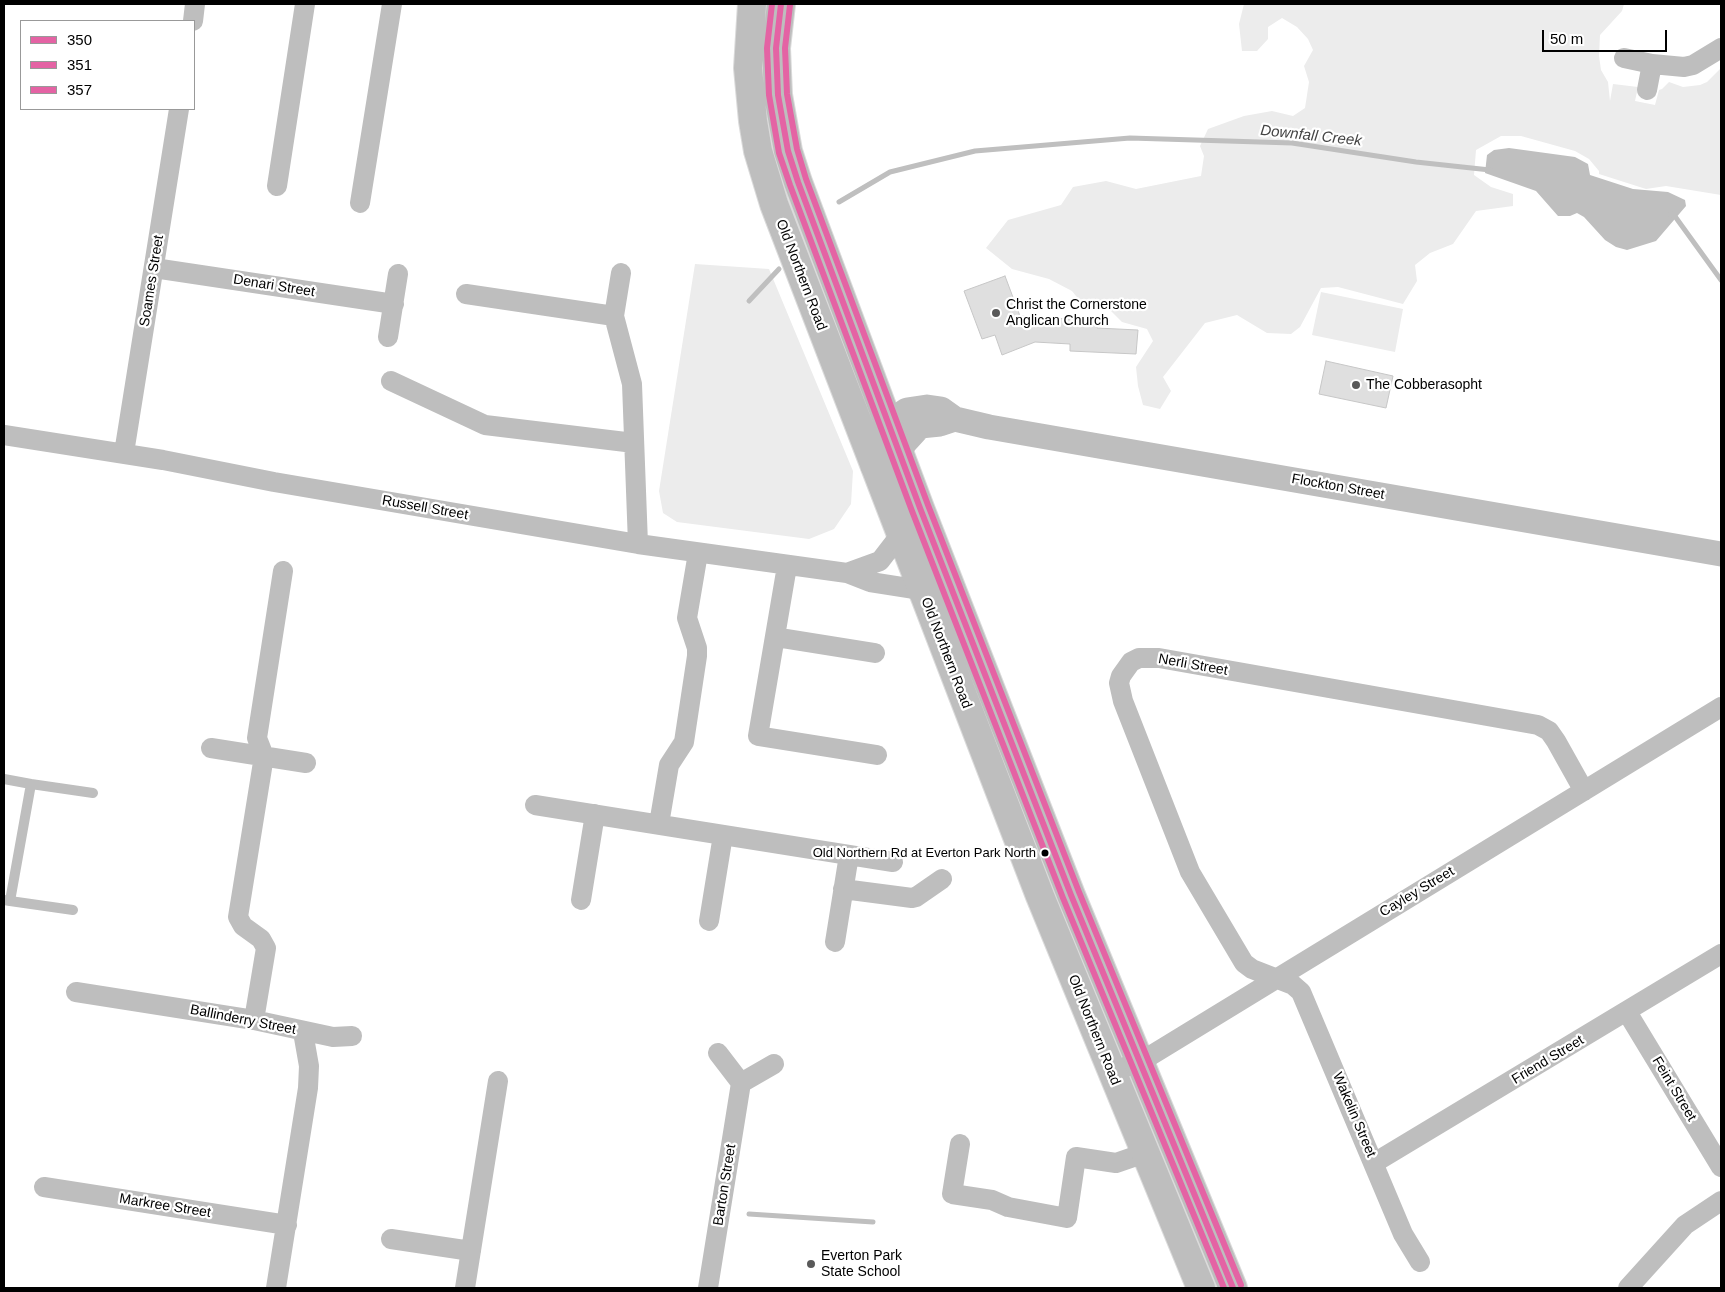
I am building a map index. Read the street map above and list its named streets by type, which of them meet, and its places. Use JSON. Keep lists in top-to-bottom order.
{
  "streets": {
    "highway": ["Old Northern Road"],
    "street": [
      "Soames Street",
      "Denari Street",
      "Flockton Street",
      "Russell Street",
      "Nerli Street",
      "Cayley Street",
      "Ballinderry Street",
      "Friend Street",
      "Feint Street",
      "Wakelin Street",
      "Barton Street",
      "Markree Street"
    ]
  },
  "crossings": [
    ["Old Northern Road", "Flockton Street"],
    ["Old Northern Road", "Russell Street"],
    ["Old Northern Road", "Cayley Street"],
    ["Soames Street", "Denari Street"],
    ["Soames Street", "Russell Street"],
    ["Nerli Street", "Cayley Street"],
    ["Nerli Street", "Wakelin Street"],
    ["Cayley Street", "Wakelin Street"],
    ["Ballinderry Street", "Markree Street"],
    ["Friend Street", "Feint Street"],
    ["Friend Street", "Wakelin Street"]
  ],
  "water": ["Downfall Creek"],
  "places": [
    "Christ the Cornerstone Anglican Church",
    "The Cobberasopht",
    "Old Northern Rd at Everton Park North",
    "Everton Park State School"
  ],
  "lines": ["transit line 350", "transit line 351", "transit line 357"],
  "legend": ["350", "351", "357"],
  "scale_bar": "50 m"
}
